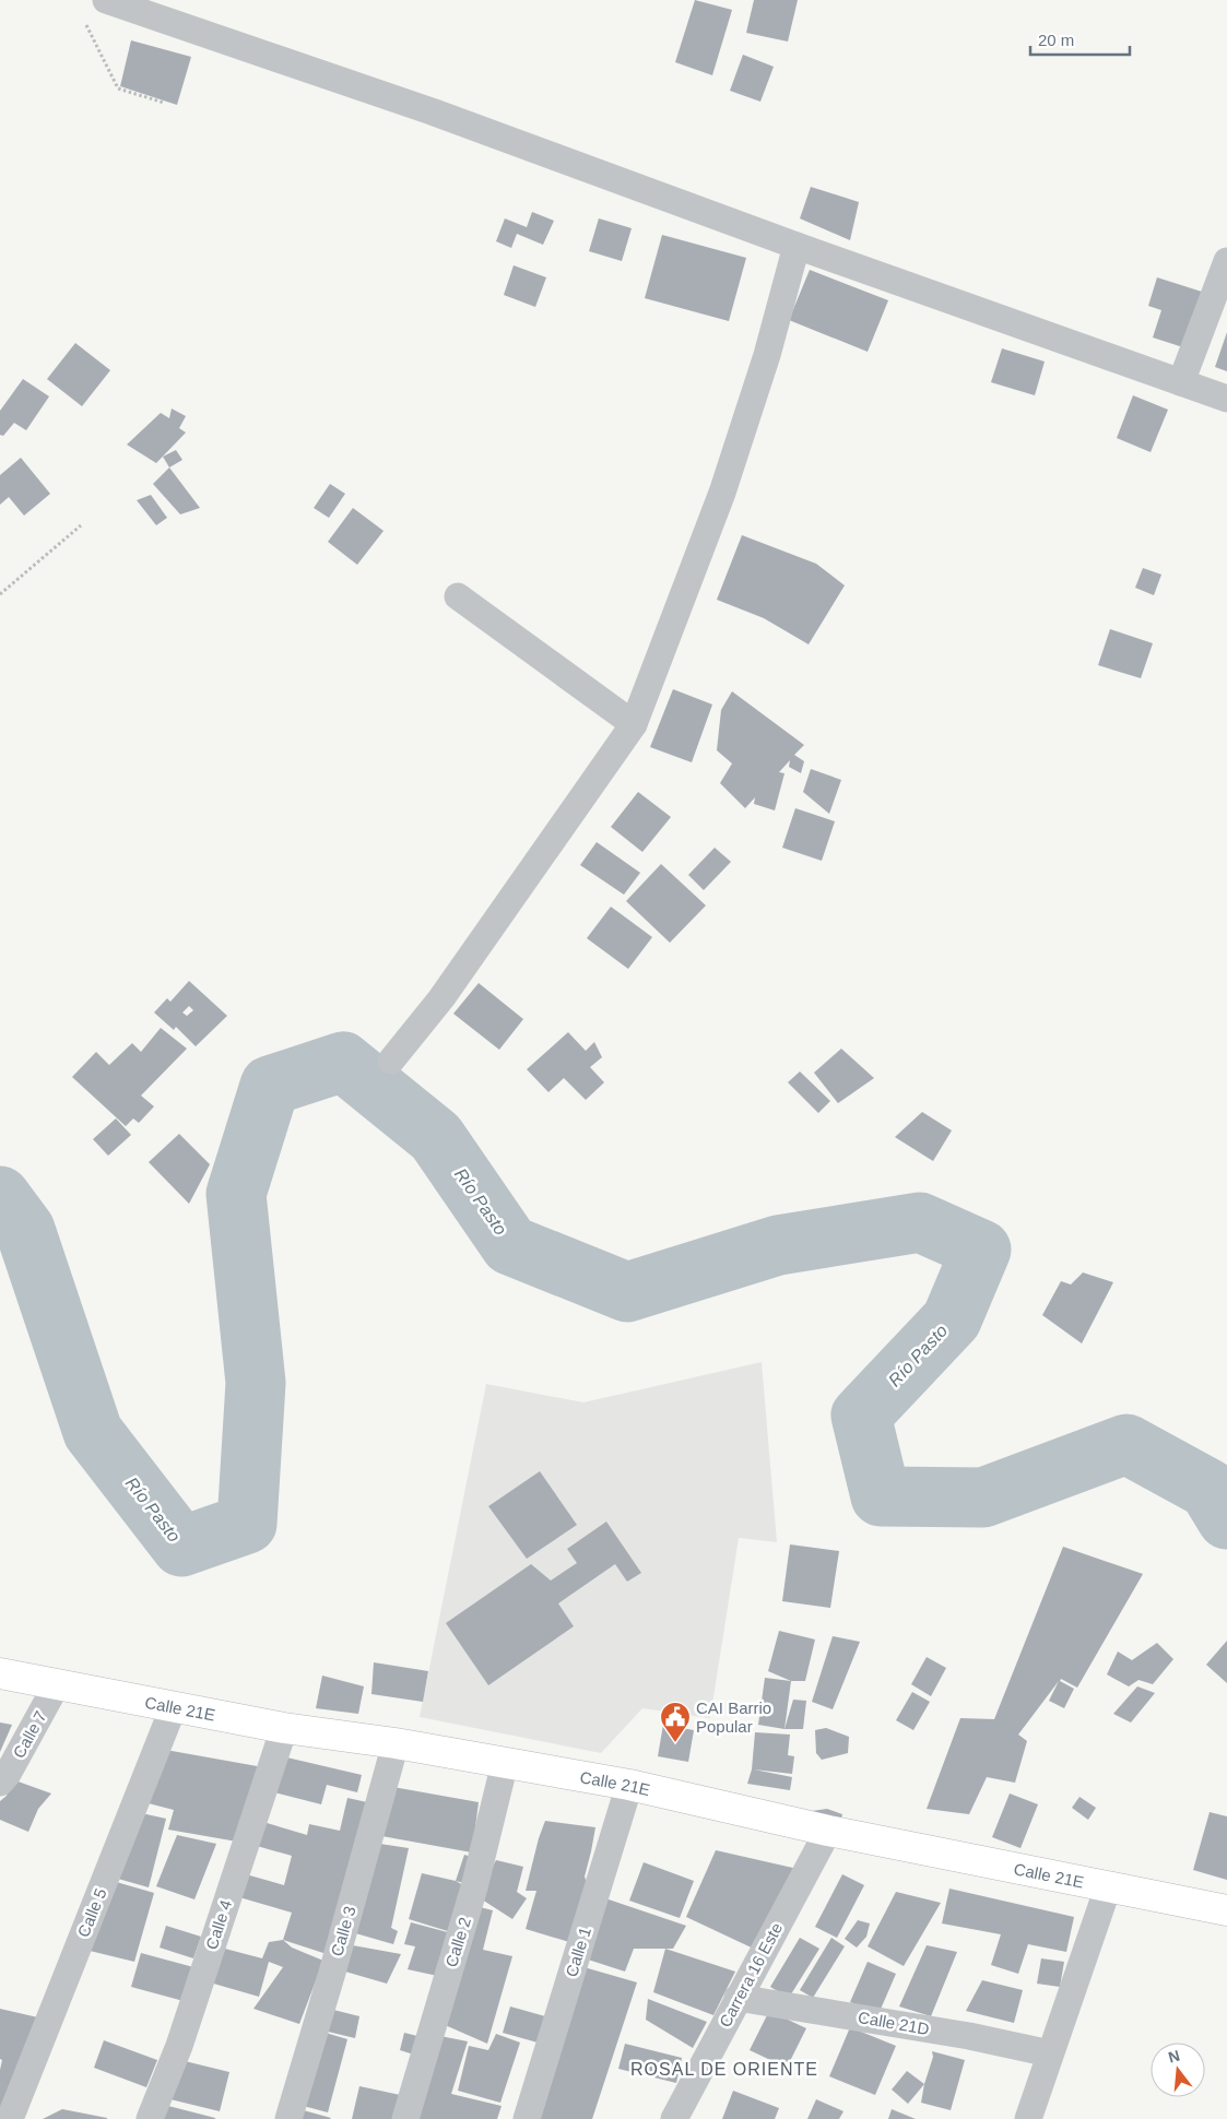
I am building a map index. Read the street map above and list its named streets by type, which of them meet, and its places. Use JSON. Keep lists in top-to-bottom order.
{
  "streets": {
    "main road": ["Calle 21E"],
    "street": [
      "Calle 7",
      "Calle 5",
      "Calle 4",
      "Calle 3",
      "Calle 2",
      "Calle 1",
      "Carrera 16 Este",
      "Calle 21D"
    ]
  },
  "crossings": [
    ["Calle 21E", "Calle 7"],
    ["Calle 21E", "Calle 5"],
    ["Calle 21E", "Calle 4"],
    ["Calle 21E", "Calle 3"],
    ["Calle 21E", "Calle 2"],
    ["Calle 21E", "Calle 1"],
    ["Calle 21E", "Carrera 16 Este"],
    ["Carrera 16 Este", "Calle 21D"]
  ],
  "districts": ["ROSAL DE ORIENTE"],
  "water": ["Río Pasto"],
  "places": {
    "public building": ["CAI Barrio Popular"]
  },
  "scale_bar": "20 m",
  "north": "top"
}
